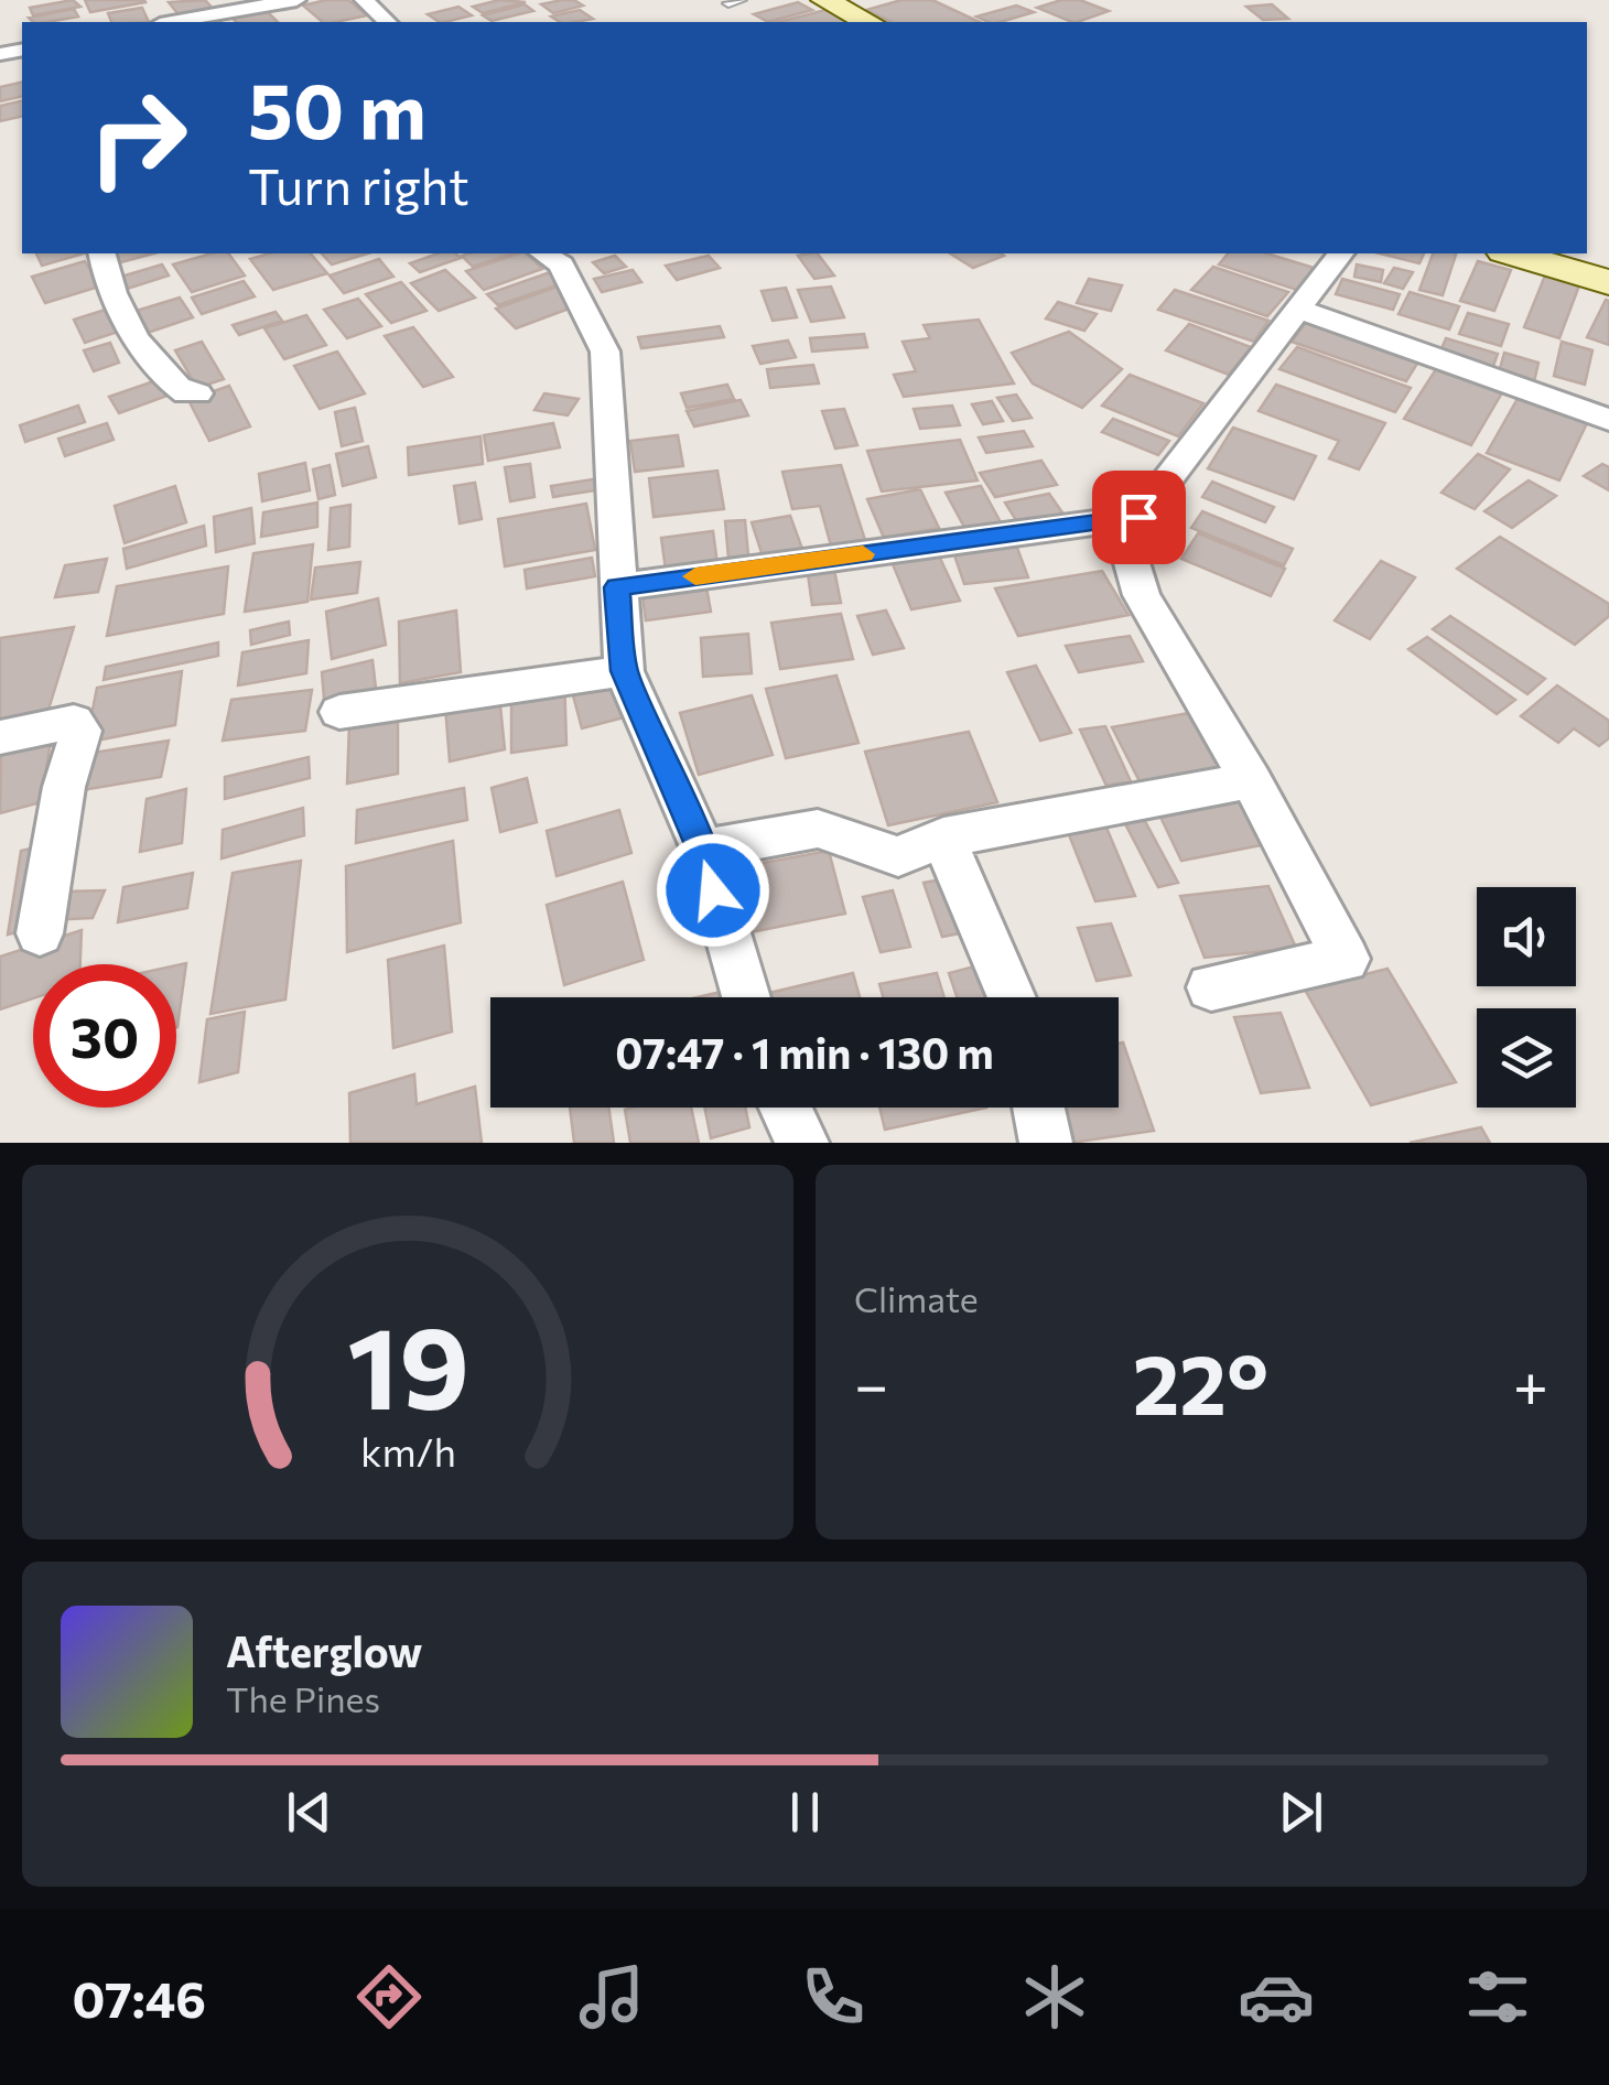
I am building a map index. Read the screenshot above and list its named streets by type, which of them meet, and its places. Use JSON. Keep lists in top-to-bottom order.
{
  "page": {
    "turn": ["50 m", "Turn right"],
    "limit": "30",
    "trip": "07:47 · 1 min · 130 m",
    "tile": "Climate",
    "heat": ["−", "22°", "+"],
    "song": ["Afterglow", "The Pines"],
    "tabs": "07:46",
    "gauge": ["19", "km/h"]
  }
}
